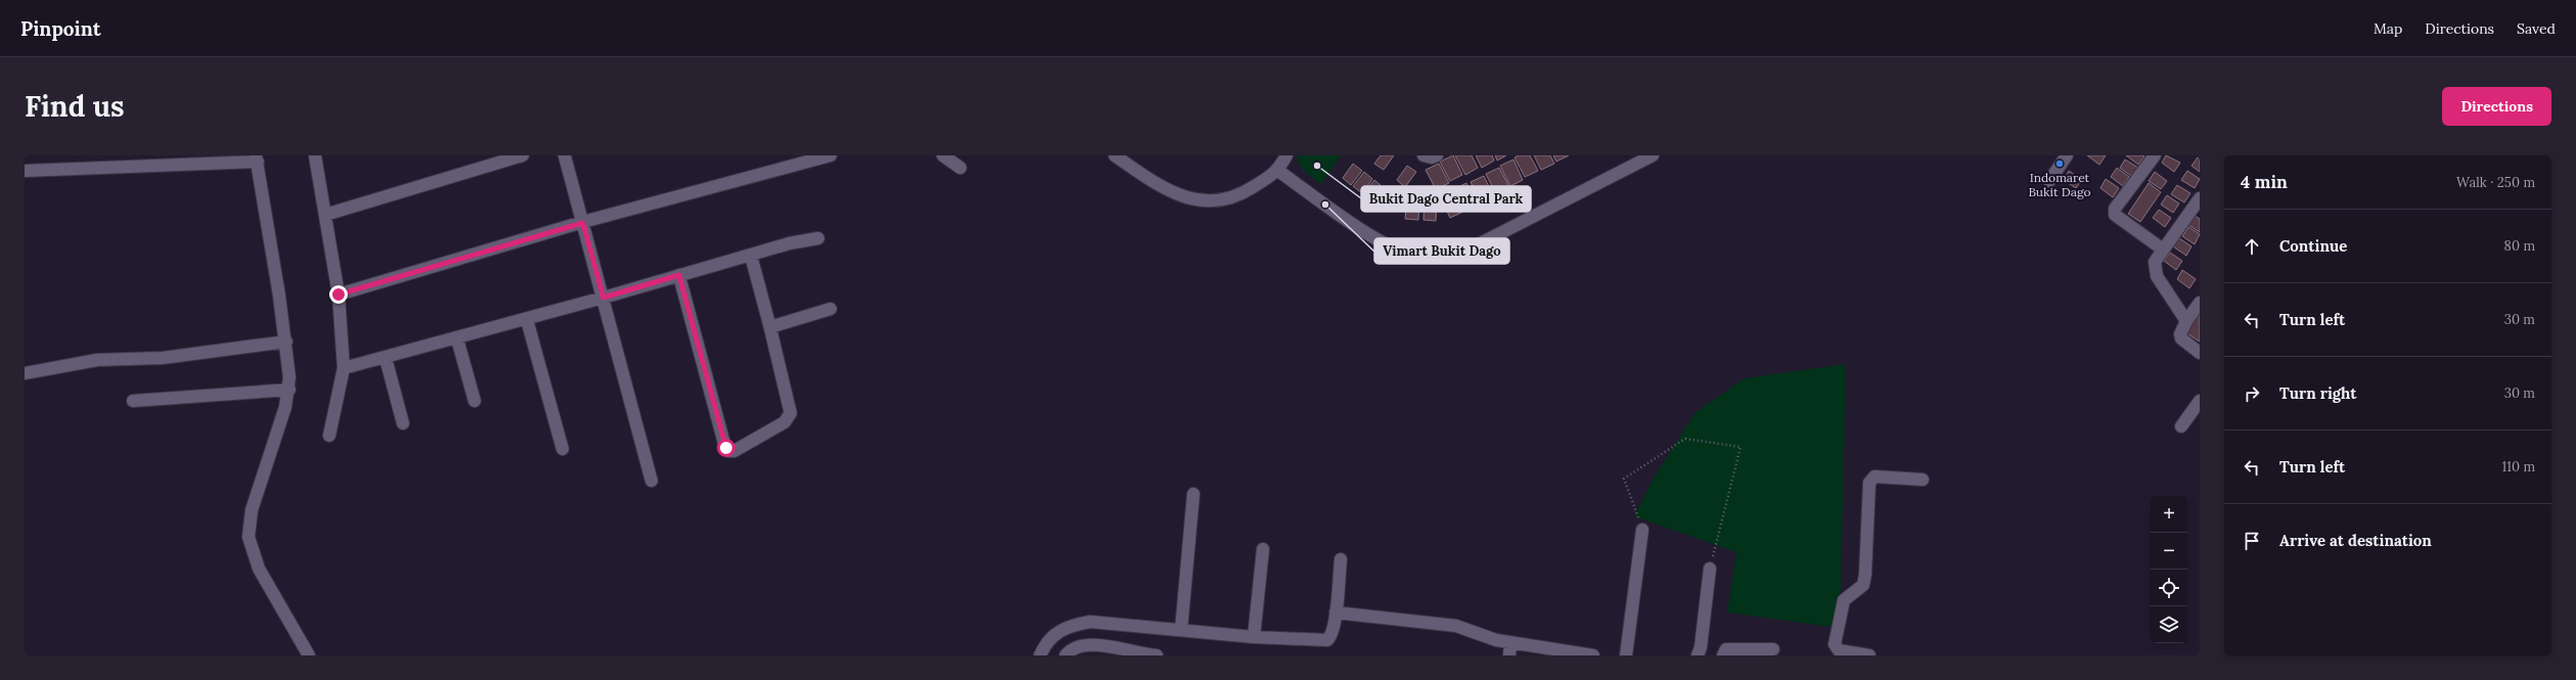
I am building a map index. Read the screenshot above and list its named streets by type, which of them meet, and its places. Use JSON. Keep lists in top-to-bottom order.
{
  "places": ["Indomaret Bukit Dago", "Bukit Dago Central Park", "Vimart Bukit Dago"],
  "page": {
    "header": "Pinpoint",
    "nav": ["Map", "Directions", "Saved"],
    "buttons": "Directions",
    "title": "Find us",
    "heading": ["4 min", "Walk · 250 m"],
    "list": [
      ["Continue", "80 m"],
      ["Turn left", "30 m"],
      ["Turn right", "30 m"],
      ["Turn left", "110 m"],
      "Arrive at destination"
    ],
    "map_buttons": ["+", "−"]
  }
}
